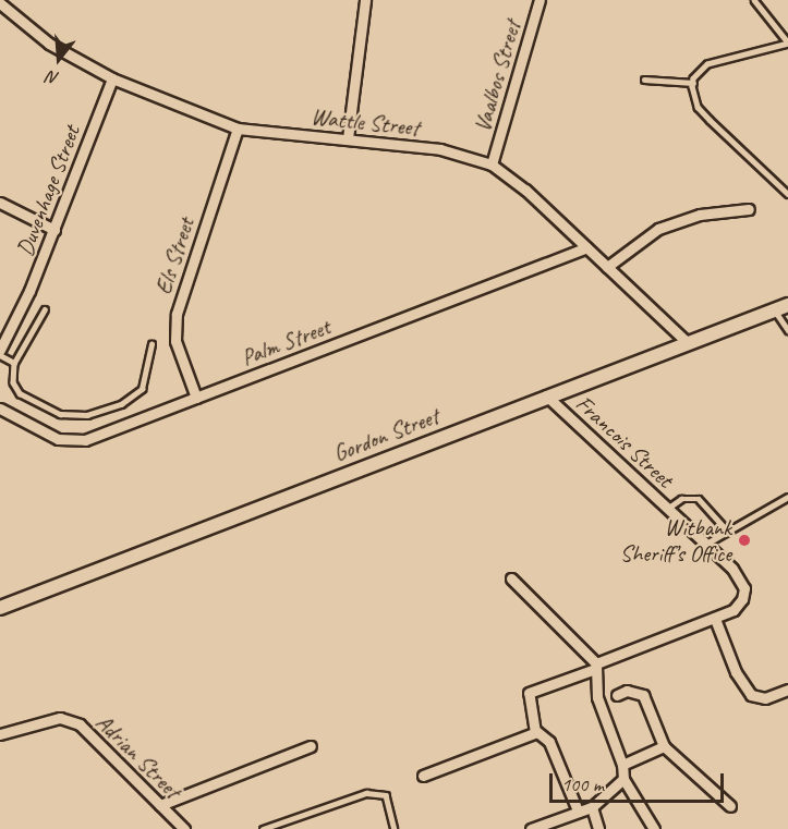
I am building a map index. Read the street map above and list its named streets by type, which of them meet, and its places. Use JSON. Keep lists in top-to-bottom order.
{
  "streets": {
    "street": [
      "Vaalbos Street",
      "Wattle Street",
      "Duvenhage Street",
      "Els Street",
      "Palm Street",
      "Gordon Street",
      "Francois Street",
      "Adrian Street"
    ]
  },
  "crossings": [
    ["Vaalbos Street", "Wattle Street"],
    ["Wattle Street", "Duvenhage Street"],
    ["Wattle Street", "Els Street"],
    ["Wattle Street", "Palm Street"],
    ["Wattle Street", "Gordon Street"],
    ["Els Street", "Palm Street"],
    ["Gordon Street", "Francois Street"]
  ],
  "places": ["Witbank Sheriff’s Office"],
  "scale_bar": "100 m",
  "north": "bottom"
}
